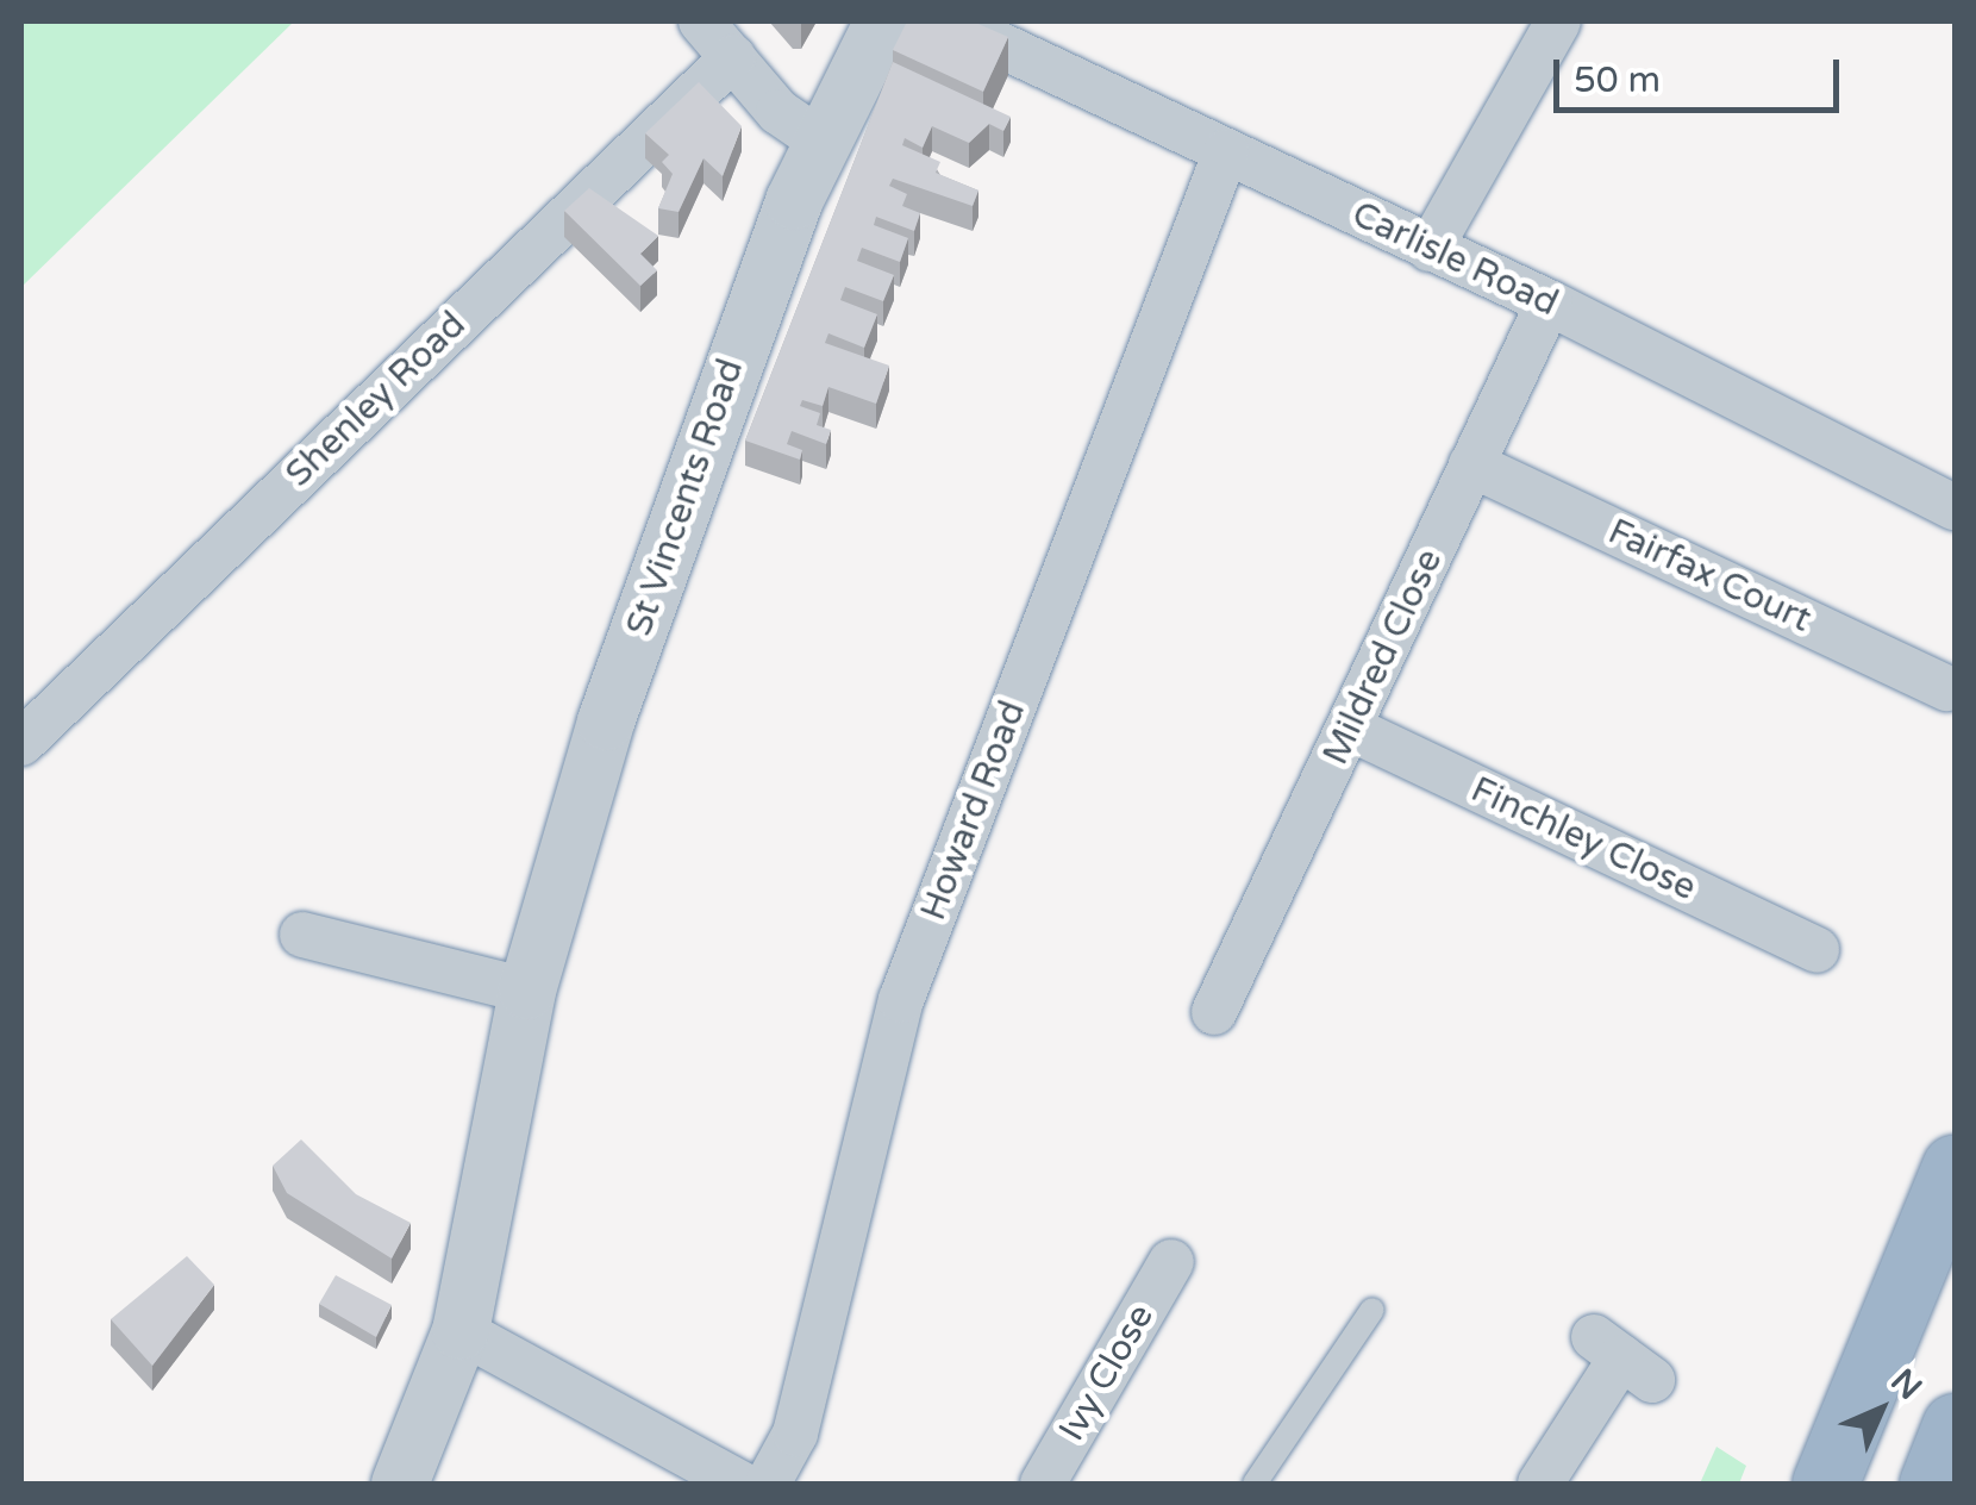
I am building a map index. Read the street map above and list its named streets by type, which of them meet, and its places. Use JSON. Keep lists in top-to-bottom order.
{
  "streets": {
    "street": [
      "Carlisle Road",
      "Shenley Road",
      "St Vincents Road",
      "Fairfax Court",
      "Mildred Close",
      "Howard Road",
      "Finchley Close",
      "Ivy Close"
    ]
  },
  "crossings": [
    ["Carlisle Road", "Mildred Close"],
    ["Carlisle Road", "Howard Road"],
    ["Fairfax Court", "Mildred Close"],
    ["Mildred Close", "Finchley Close"]
  ],
  "scale_bar": "50 m",
  "north": "top right"
}
